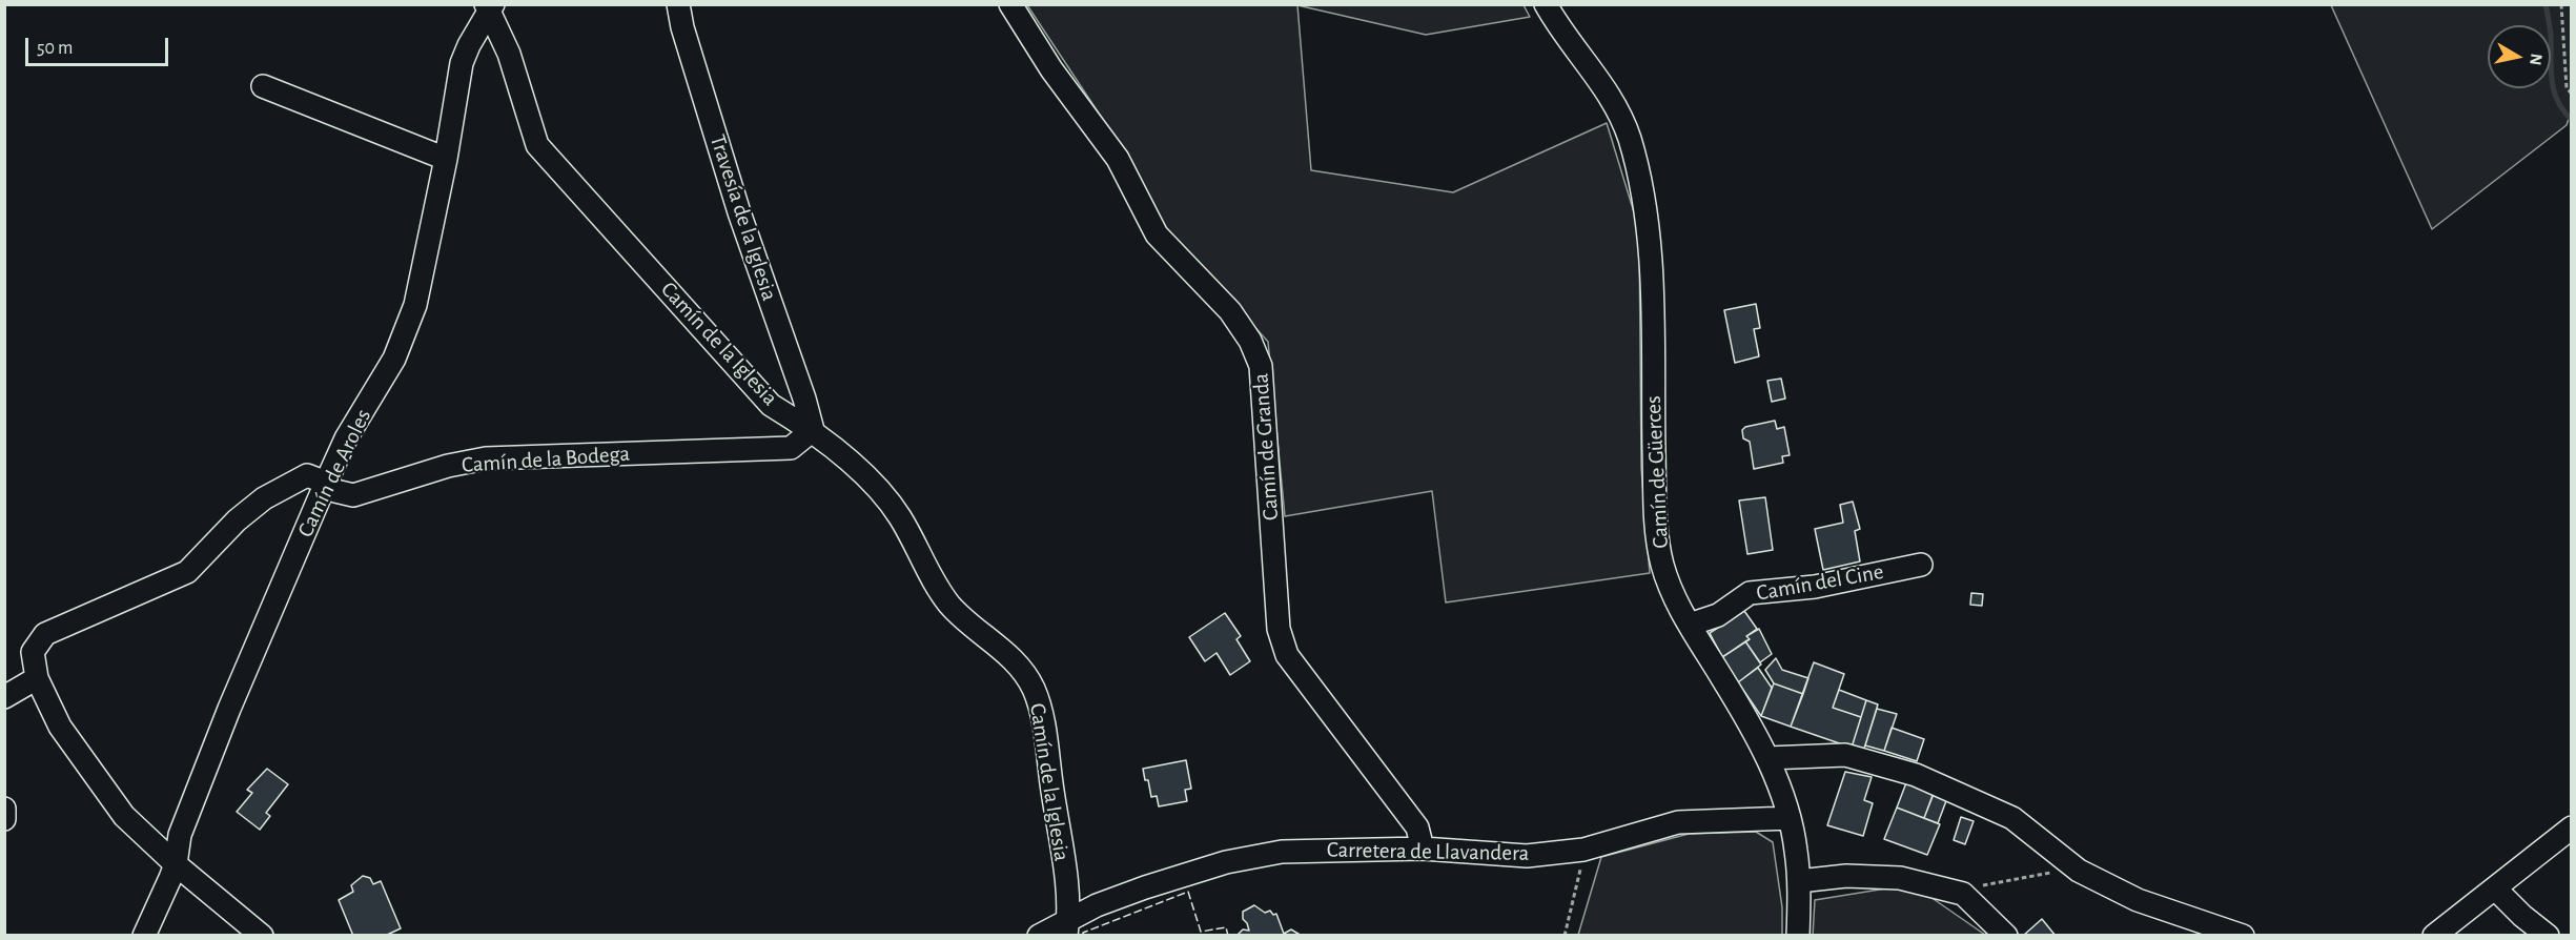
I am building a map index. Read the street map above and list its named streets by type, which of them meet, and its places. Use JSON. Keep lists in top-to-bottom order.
{
  "streets": {
    "street": [
      "Travesía de la Iglesia",
      "Camín de la Iglesia",
      "Camín de Granda",
      "Camín de la Bodega",
      "Camín de Güerces",
      "Camín de Aroles",
      "Camín del Cine",
      "Carretera de Llavandera"
    ]
  },
  "crossings": [
    ["Travesía de la Iglesia", "Camín de la Iglesia"],
    ["Travesía de la Iglesia", "Camín de la Bodega"],
    ["Camín de la Iglesia", "Camín de la Bodega"],
    ["Camín de la Iglesia", "Camín de Aroles"],
    ["Camín de la Iglesia", "Carretera de Llavandera"],
    ["Camín de Granda", "Carretera de Llavandera"],
    ["Camín de la Bodega", "Camín de Aroles"],
    ["Camín de Güerces", "Camín del Cine"],
    ["Camín de Güerces", "Carretera de Llavandera"]
  ],
  "scale_bar": "50 m",
  "north": "right"
}
